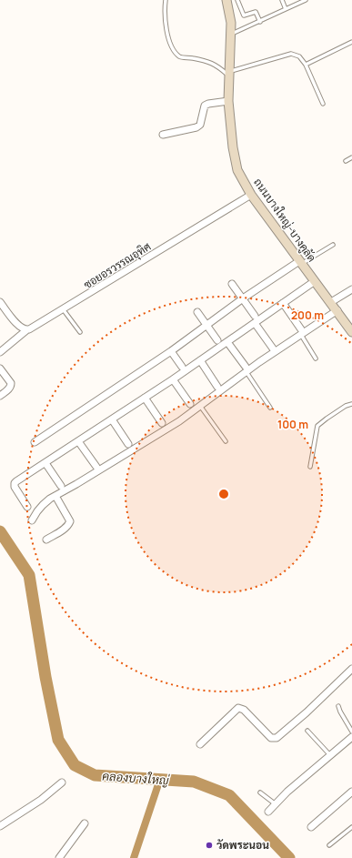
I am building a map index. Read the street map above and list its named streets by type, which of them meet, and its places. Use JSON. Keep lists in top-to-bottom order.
{
  "streets": {
    "street": ["ถนนบางใหญ่-บางคูลัด", "ซอยอรวรรณอุทิศ"]
  },
  "crossings": [
    ["ถนนบางใหญ่-บางคูลัด", "ซอยอรวรรณอุทิศ"]
  ],
  "water": ["คลองบางใหญ่"],
  "places": ["วัดพระนอน"],
  "rings": ["200 m", "100 m"]
}
